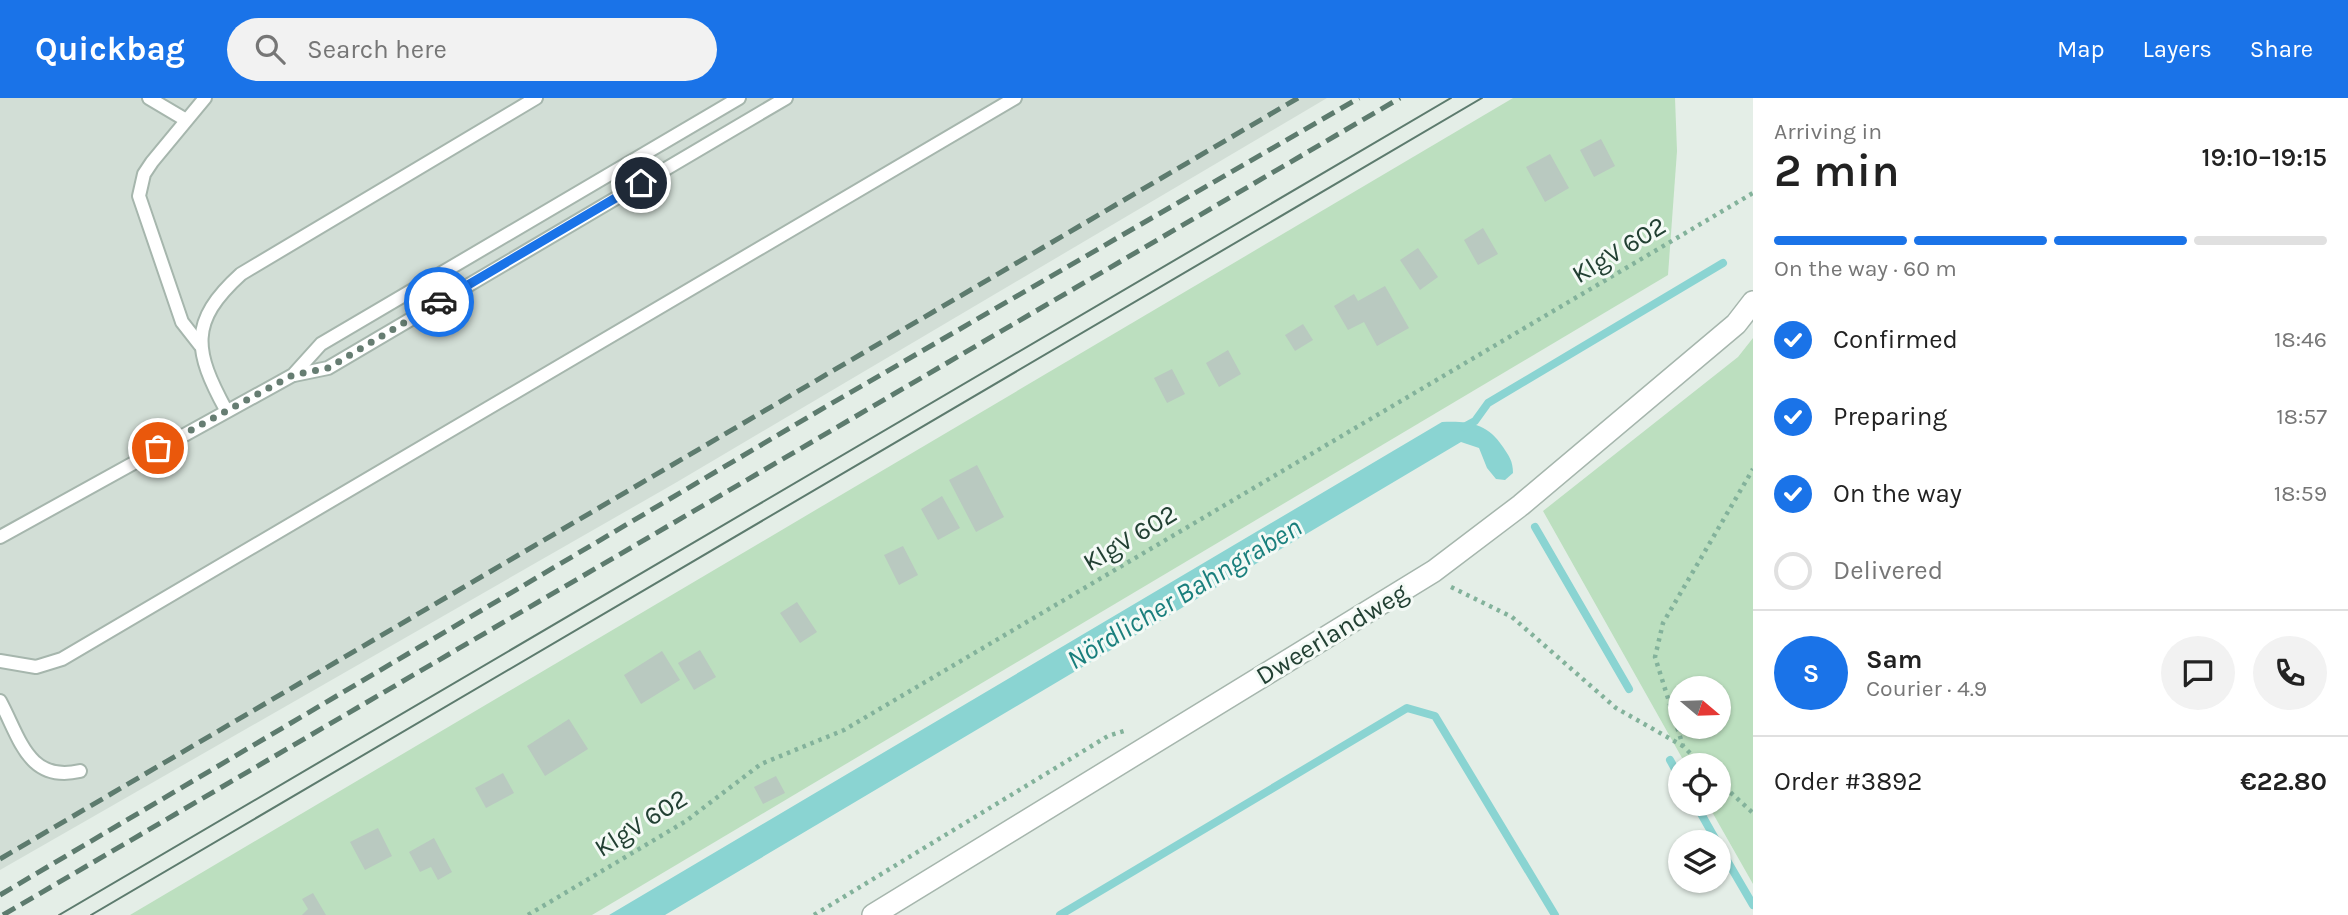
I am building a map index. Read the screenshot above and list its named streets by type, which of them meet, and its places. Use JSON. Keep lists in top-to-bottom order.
{
  "streets": {
    "street": ["Dweerlandweg"],
    "path": ["KlgV 602"]
  },
  "water": ["Nördlicher Bahngraben"],
  "north": "right",
  "page": {
    "header": "Quickbag",
    "search": "Search here",
    "nav": ["Map", "Layers", "Share"],
    "heading": ["2 min", "Arriving in", "19:10–19:15"],
    "panel": [
      "Sam",
      "Courier · 4.9",
      "Order #3892",
      "€22.80"
    ],
    "bar": "On the way · 60 m",
    "list": [
      ["Confirmed", "18:46"],
      ["Preparing", "18:57"],
      ["On the way", "18:59"],
      "Delivered"
    ],
    "round": "S"
  }
}
